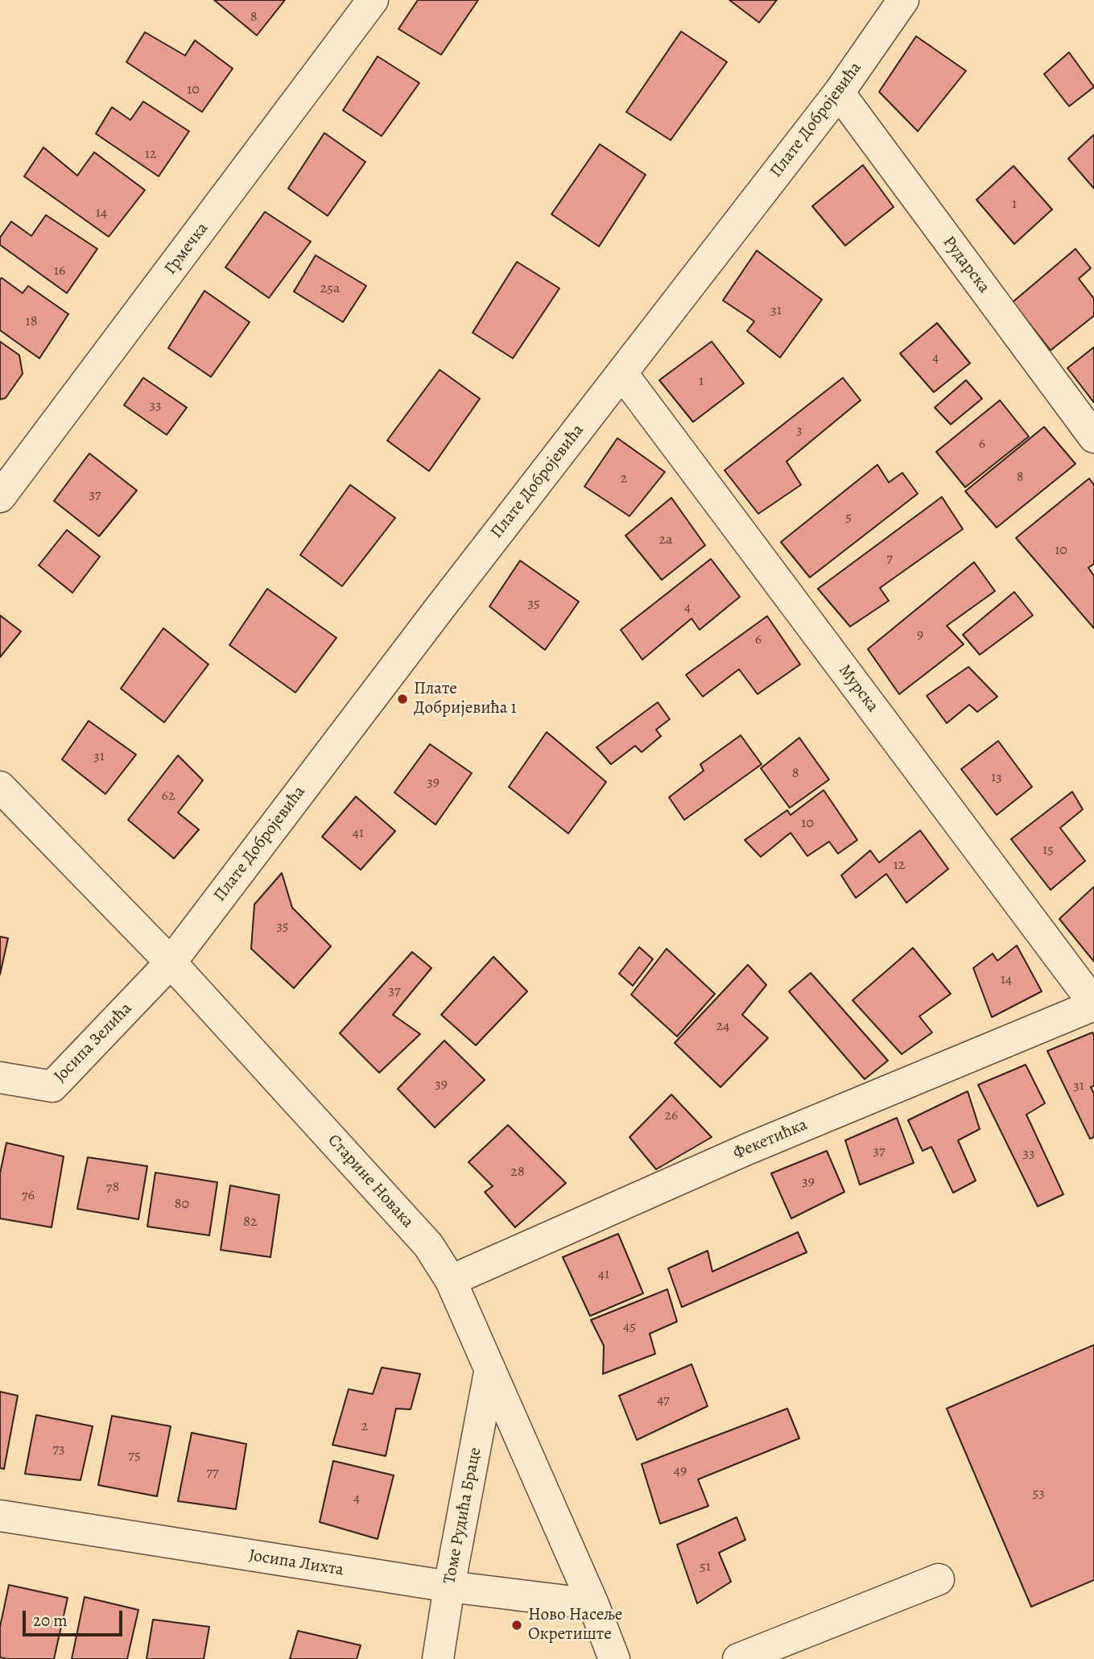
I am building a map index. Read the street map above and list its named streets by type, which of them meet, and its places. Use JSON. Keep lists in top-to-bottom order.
{
  "streets": {
    "street": [
      "Плате Добројевића",
      "Грмечка",
      "Рударска",
      "Мурска",
      "Јосипа Зелића",
      "Фекетићка",
      "Старине Новака",
      "Томе Рудића Браце",
      "Јосипа Лихта"
    ]
  },
  "crossings": [
    ["Плате Добројевића", "Рударска"],
    ["Плате Добројевића", "Мурска"],
    ["Плате Добројевића", "Јосипа Зелића"],
    ["Плате Добројевића", "Старине Новака"],
    ["Мурска", "Фекетићка"],
    ["Јосипа Зелића", "Старине Новака"],
    ["Фекетићка", "Старине Новака"],
    ["Старине Новака", "Томе Рудића Браце"],
    ["Старине Новака", "Јосипа Лихта"],
    ["Томе Рудића Браце", "Јосипа Лихта"]
  ],
  "places": ["Плате Добријевића 1", "Ново Насеље Окретиште"],
  "house_numbers": [
    "8",
    "10",
    "12",
    "1",
    "14",
    "16",
    "25a",
    "31",
    "18",
    "4",
    "1",
    "33",
    "3",
    "6",
    "8",
    "2",
    "37",
    "5",
    "2a",
    "10",
    "7",
    "35",
    "4",
    "9",
    "6",
    "31",
    "8",
    "13",
    "39",
    "62",
    "10",
    "41",
    "15",
    "12",
    "35",
    "14",
    "37",
    "24",
    "39",
    "31",
    "26",
    "37",
    "33",
    "28",
    "39",
    "78",
    "76",
    "80",
    "82",
    "41",
    "45",
    "47",
    "2",
    "73",
    "75",
    "49",
    "77",
    "53",
    "4",
    "51"
  ],
  "scale_bar": "20 m"
}
